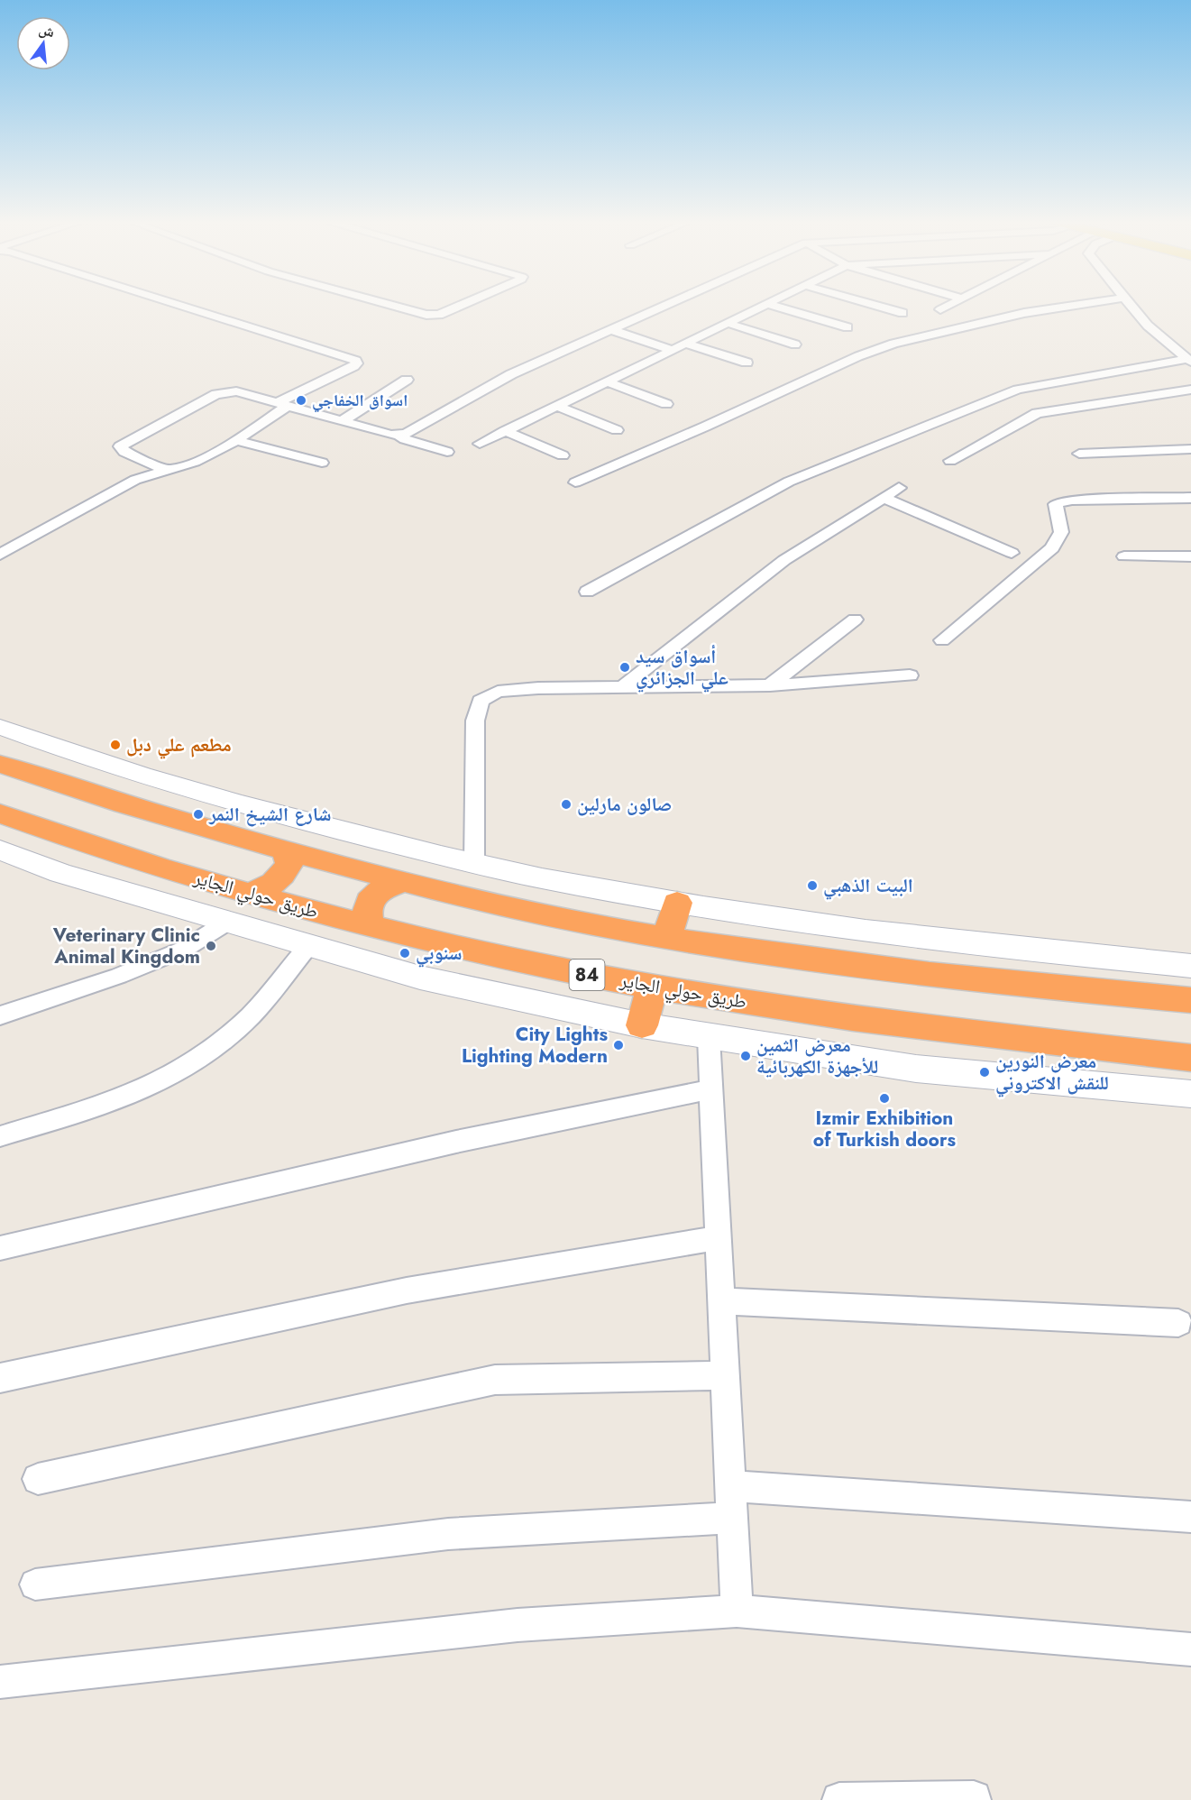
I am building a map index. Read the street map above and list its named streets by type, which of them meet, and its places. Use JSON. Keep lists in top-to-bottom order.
{
  "streets": {
    "highway": ["طريق حولي الجاير", "84"]
  },
  "places": [
    "اسواق الخفاجي",
    "أسواق سيد علي الجزائري",
    "مطعم علي دبل",
    "صالون مارلين",
    "شارع الشيخ النمر",
    "البيت الذهبي",
    "Veterinary Clinic Animal Kingdom",
    "سنوبي",
    "City Lights Lighting Modern",
    "معرض الثمين للأجهزة الكهربائية",
    "معرض النورين للنقش الاكتروني",
    "Izmir Exhibition of Turkish doors"
  ],
  "north": "top"
}
